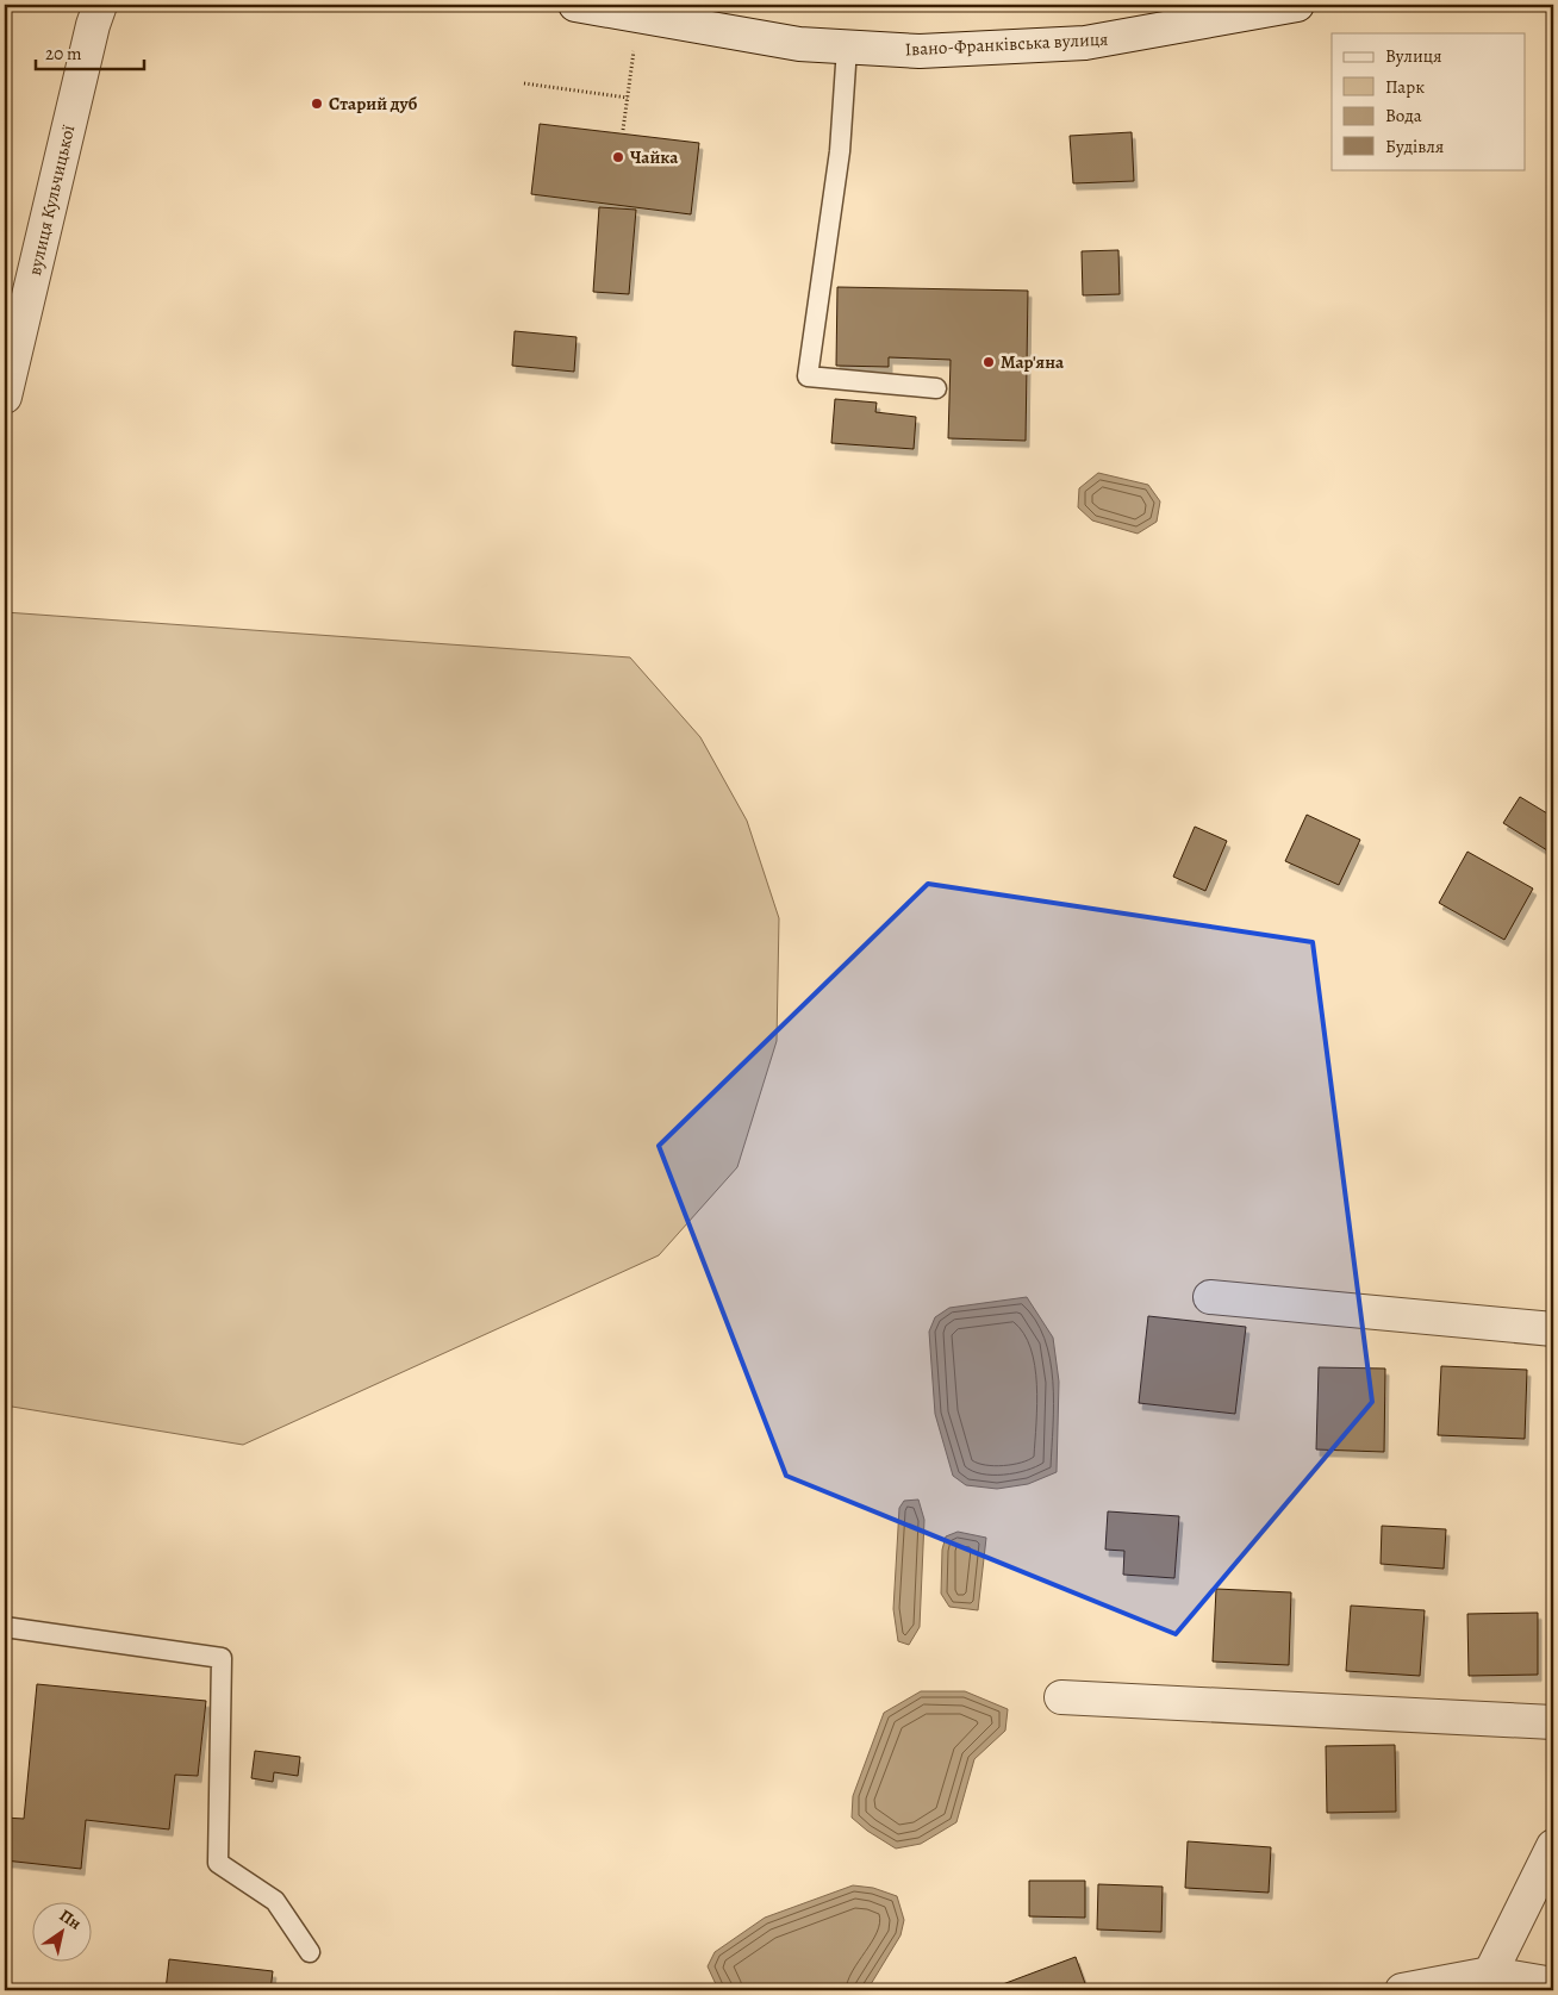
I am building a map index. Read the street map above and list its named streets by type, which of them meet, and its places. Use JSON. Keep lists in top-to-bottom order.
{
  "streets": {
    "street": ["Івано-Франківська вулиця", "вулиця Кульчицької"]
  },
  "places": ["Старий дуб", "Чайка", "Мар'яна"],
  "legend": [
    "Вулиця",
    "Парк",
    "Вода",
    "Будівля"
  ],
  "scale_bar": "20 m",
  "north": "top right"
}
